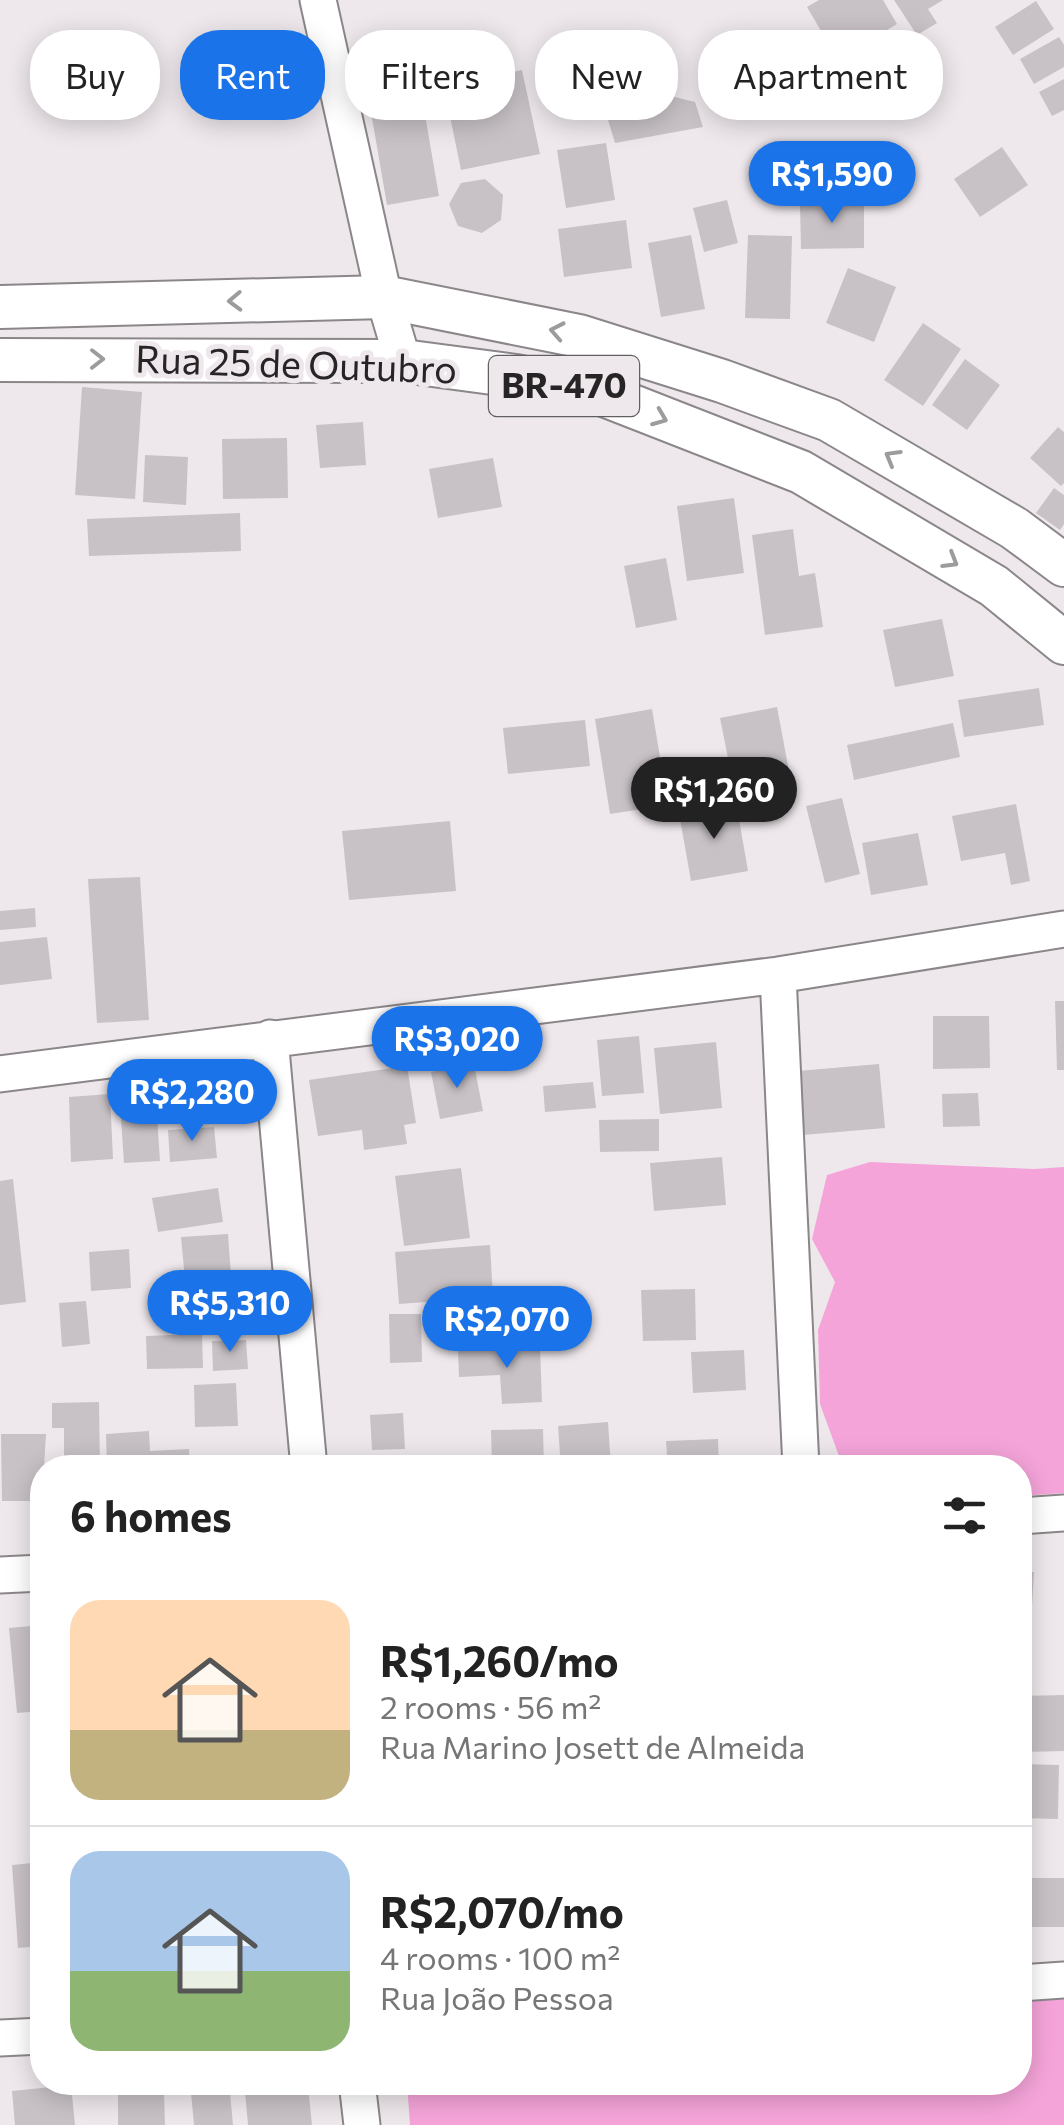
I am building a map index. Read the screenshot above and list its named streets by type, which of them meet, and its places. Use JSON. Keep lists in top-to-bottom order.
{
  "streets": {
    "main road": ["Rua 25 de Outubro", "BR-470"]
  },
  "page": {
    "chip": [
      "Buy",
      "Rent",
      "Filters",
      "New",
      "Apartment"
    ],
    "price": [
      "R$1,590",
      "R$1,260",
      "R$3,020",
      "R$2,280",
      "R$5,310",
      "R$2,070"
    ],
    "heading": "6 homes",
    "list": [
      {
        "name": "R$1,260/mo",
        "note": "2 rooms · 56 m² · Rua Marino Josett de Almeida"
      },
      {
        "name": "R$2,070/mo",
        "note": "4 rooms · 100 m² · Rua João Pessoa"
      }
    ]
  }
}
